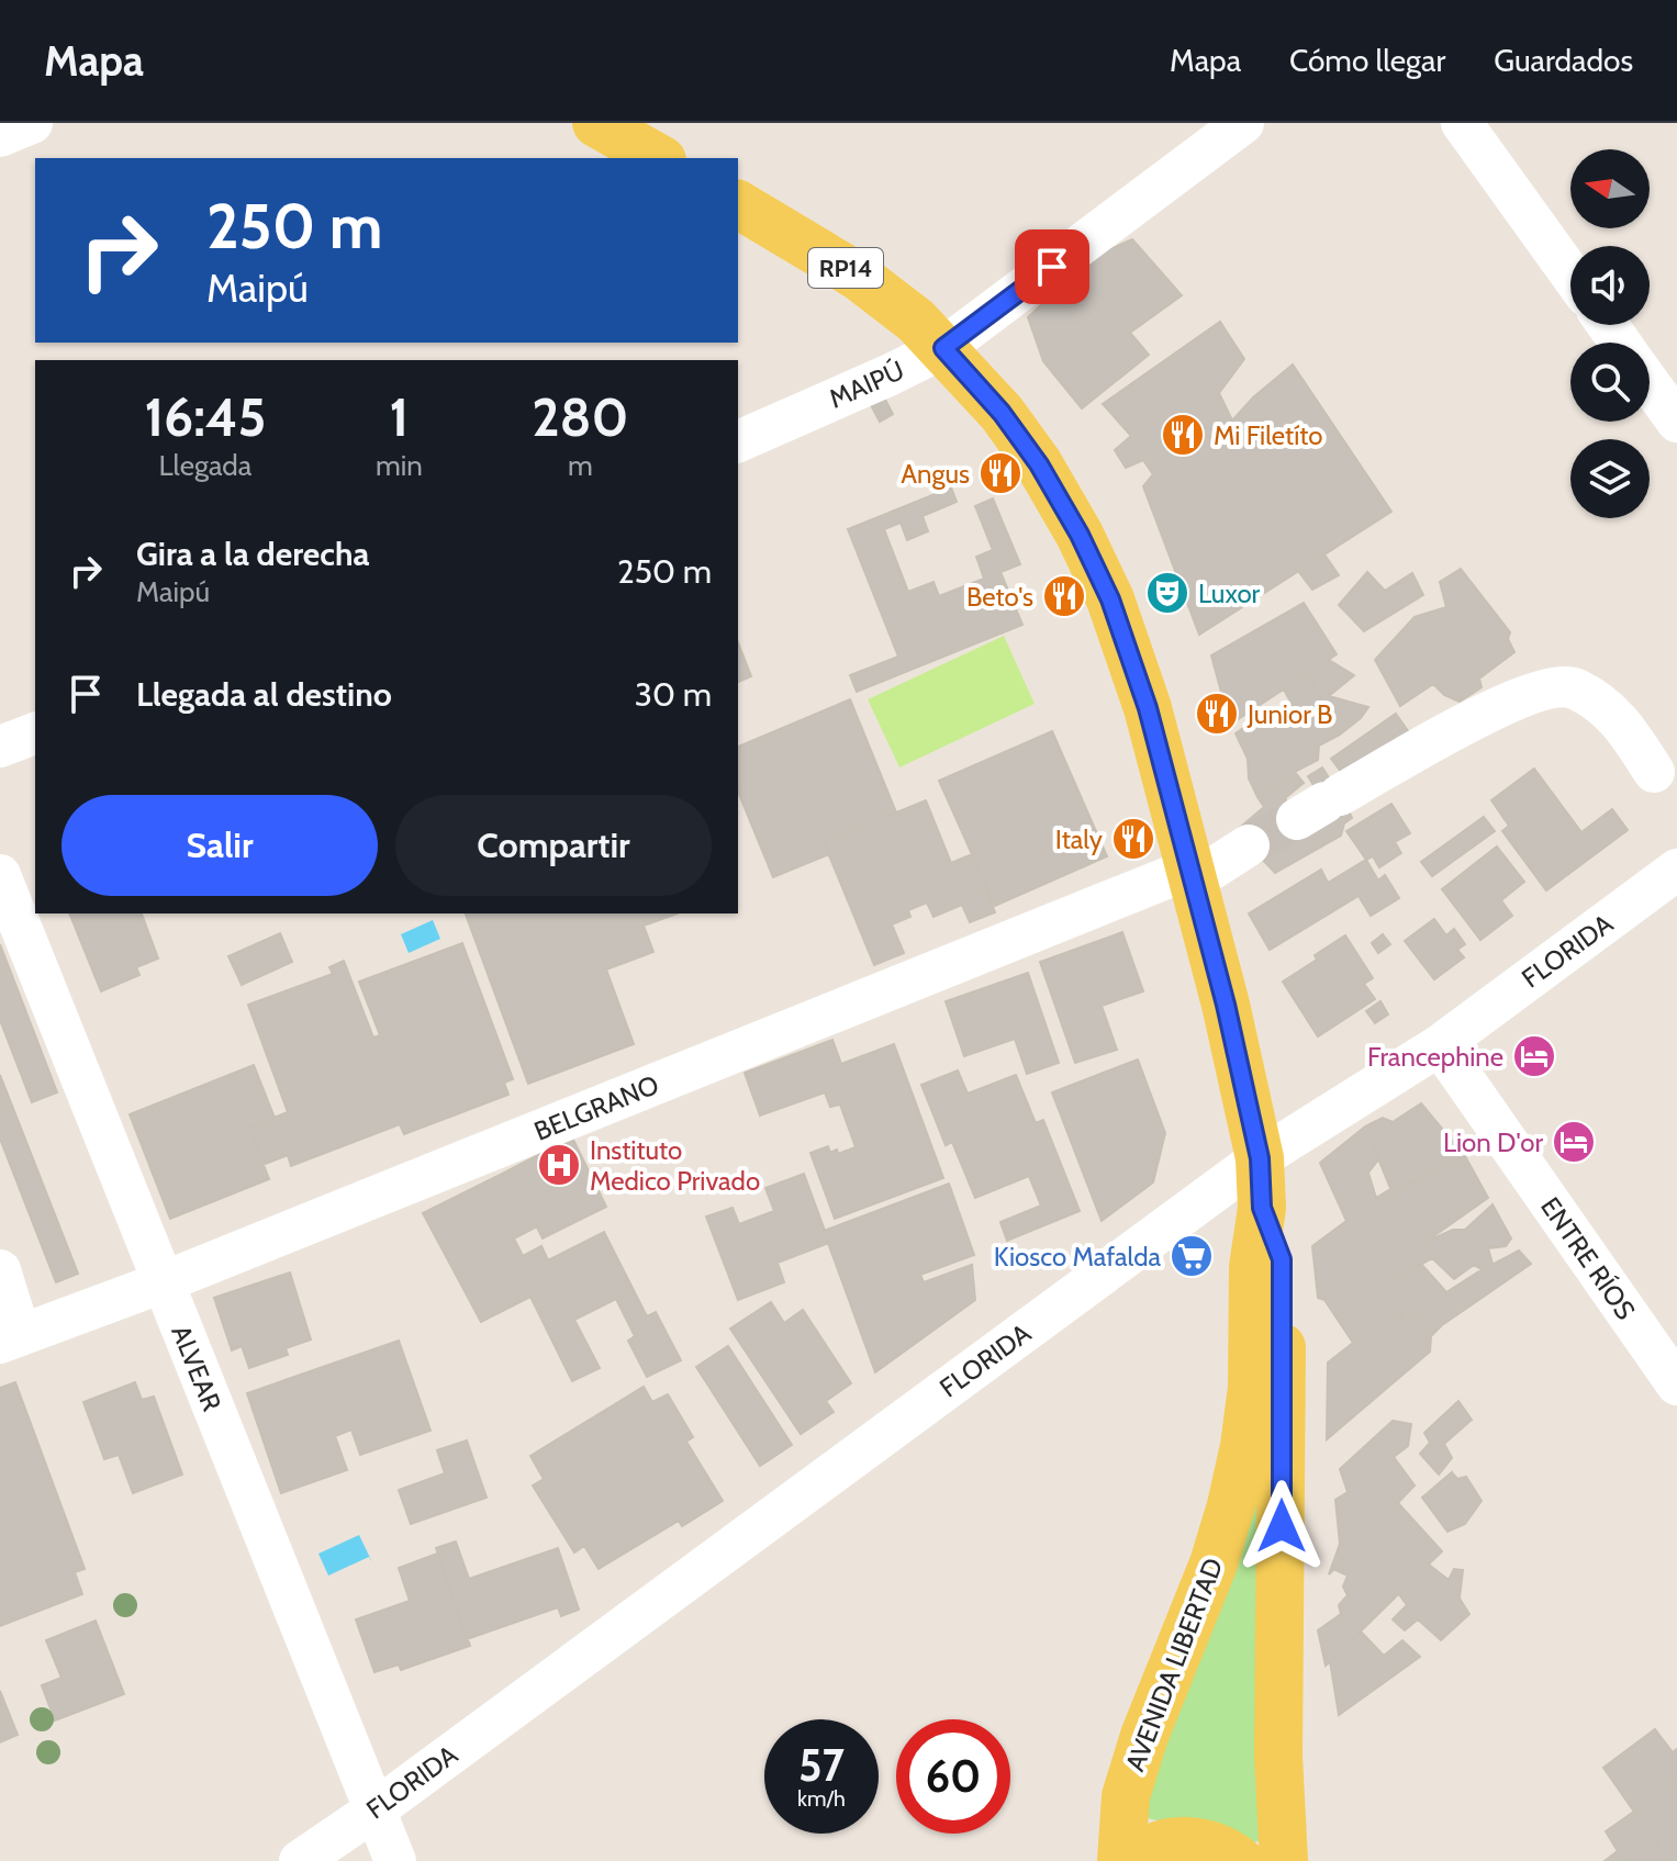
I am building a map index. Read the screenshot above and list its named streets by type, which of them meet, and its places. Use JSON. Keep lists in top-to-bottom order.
{
  "streets": {
    "main road": ["RP14", "AVENIDA LIBERTAD"],
    "street": [
      "MAIPÚ",
      "FLORIDA",
      "BELGRANO",
      "ENTRE RÍOS",
      "ALVEAR"
    ]
  },
  "crossings": [
    ["MAIPÚ", "AVENIDA LIBERTAD"],
    ["FLORIDA", "ENTRE RÍOS"],
    ["FLORIDA", "ALVEAR"],
    ["FLORIDA", "AVENIDA LIBERTAD"],
    ["BELGRANO", "ALVEAR"],
    ["BELGRANO", "AVENIDA LIBERTAD"]
  ],
  "places": {
    "restaurant": [
      "Mi Filetíto",
      "Angus",
      "Beto's",
      "Junior B",
      "Italy"
    ],
    "theatre": ["Luxor"],
    "hotel": ["Francephine", "Lion D'or"],
    "hospital": ["Instituto Medico Privado"],
    "supermarket": ["Kiosco Mafalda"]
  },
  "north": "left",
  "page": {
    "header": "Mapa",
    "nav": ["Mapa", "Cómo llegar", "Guardados"],
    "turn": ["250 m", "Maipú"],
    "eta": [
      "16:45",
      "Llegada",
      "1",
      "min",
      "280",
      "m"
    ],
    "list": [
      {
        "name": "Gira a la derecha",
        "note": "Maipú",
        "value": "250 m"
      },
      {
        "name": "Llegada al destino",
        "value": "30 m"
      }
    ],
    "buttons": ["Salir", "Compartir"],
    "speed": "57 km/h",
    "limit": "60"
  }
}
